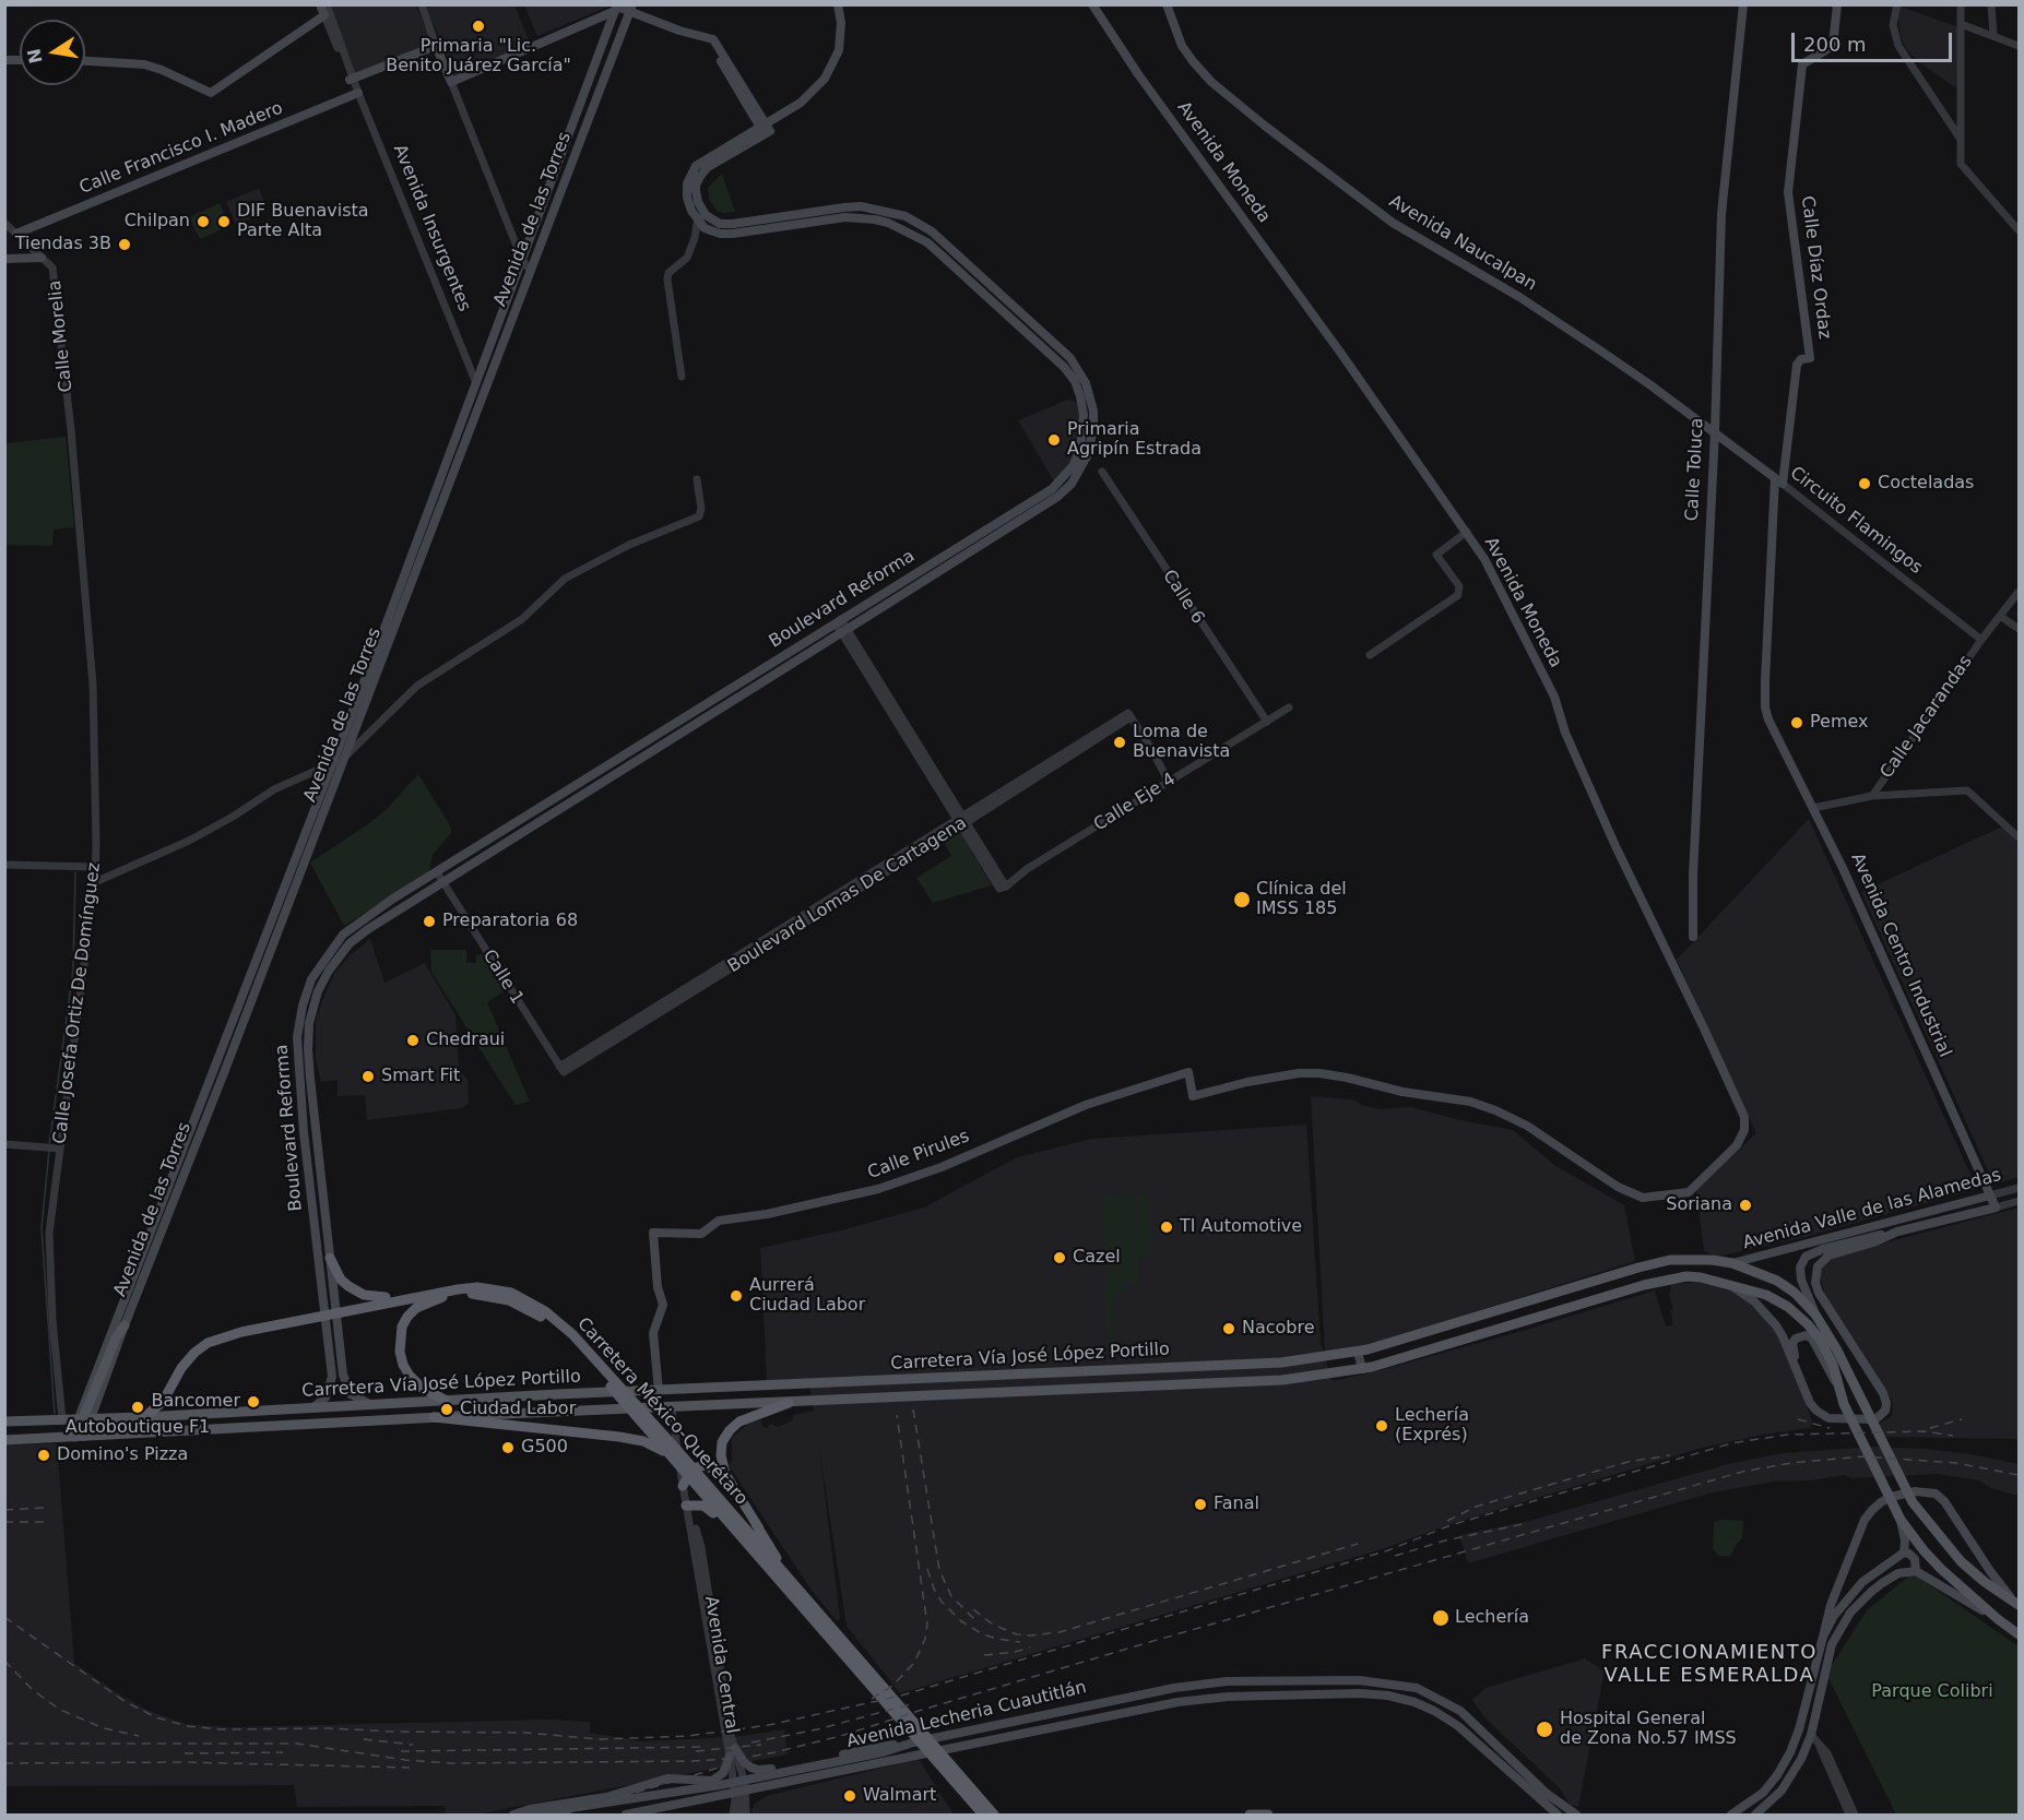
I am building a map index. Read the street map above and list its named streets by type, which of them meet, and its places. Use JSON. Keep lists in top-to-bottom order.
{
  "streets": {
    "highway": ["Carretera México-Querétaro"],
    "main road": [
      "Calle Francisco I. Madero",
      "Avenida Moneda",
      "Avenida de las Torres",
      "Avenida Insurgentes",
      "Avenida Naucalpan",
      "Calle Díaz Ordaz",
      "Calle Toluca",
      "Circuito Flamingos",
      "Boulevard Reforma",
      "Avenida Centro Industrial",
      "Calle Pirules",
      "Avenida Valle de las Alamedas",
      "Carretera Vía José López Portillo",
      "Avenida Lecheria Cuautitlán"
    ],
    "street": [
      "Calle Morelia",
      "Calle 6",
      "Calle Jacarandas",
      "Calle Eje 4",
      "Boulevard Lomas De Cartagena",
      "Calle 1",
      "Calle Josefa Ortiz De Domínguez",
      "Avenida Central"
    ]
  },
  "crossings": [
    ["Calle Francisco I. Madero", "Avenida Insurgentes"],
    ["Calle Francisco I. Madero", "Calle Morelia"],
    ["Avenida Moneda", "Calle Pirules"],
    ["Avenida de las Torres", "Avenida Insurgentes"],
    ["Avenida de las Torres", "Carretera Vía José López Portillo"],
    ["Avenida Naucalpan", "Calle Díaz Ordaz"],
    ["Avenida Naucalpan", "Calle Toluca"],
    ["Avenida Naucalpan", "Circuito Flamingos"],
    ["Calle Díaz Ordaz", "Circuito Flamingos"],
    ["Calle Morelia", "Calle Josefa Ortiz De Domínguez"],
    ["Circuito Flamingos", "Calle Jacarandas"],
    ["Circuito Flamingos", "Avenida Centro Industrial"],
    ["Calle 6", "Calle Eje 4"],
    ["Boulevard Reforma", "Calle 1"],
    ["Boulevard Reforma", "Carretera Vía José López Portillo"],
    ["Calle Eje 4", "Boulevard Lomas De Cartagena"],
    ["Boulevard Lomas De Cartagena", "Calle 1"],
    ["Avenida Centro Industrial", "Avenida Valle de las Alamedas"],
    ["Calle Josefa Ortiz De Domínguez", "Carretera Vía José López Portillo"],
    ["Calle Pirules", "Carretera Vía José López Portillo"],
    ["Avenida Valle de las Alamedas", "Carretera Vía José López Portillo"],
    ["Carretera Vía José López Portillo", "Carretera México-Querétaro"],
    ["Carretera Vía José López Portillo", "Avenida Central"]
  ],
  "districts": ["FRACCIONAMIENTO VALLE ESMERALDA"],
  "parks": ["Parque Colibri"],
  "places": [
    "Primaria \"Lic. Benito Juárez García\"",
    "Chilpan",
    "DIF Buenavista Parte Alta",
    "Tiendas 3B",
    "Primaria Agripín Estrada",
    "Cocteladas",
    "Pemex",
    "Loma de Buenavista",
    "Clínica del IMSS 185",
    "Preparatoria 68",
    "Chedraui",
    "Smart Fit",
    "Soriana",
    "TI Automotive",
    "Cazel",
    "Aurrerá Ciudad Labor",
    "Nacobre",
    "Bancomer",
    "Autoboutique F1",
    "Ciudad Labor",
    "Lechería (Exprés)",
    "G500",
    "Domino's Pizza",
    "Fanal",
    "Lechería",
    "Hospital General de Zona No.57 IMSS",
    "Walmart"
  ],
  "scale_bar": "200 m",
  "north": "left"
}
